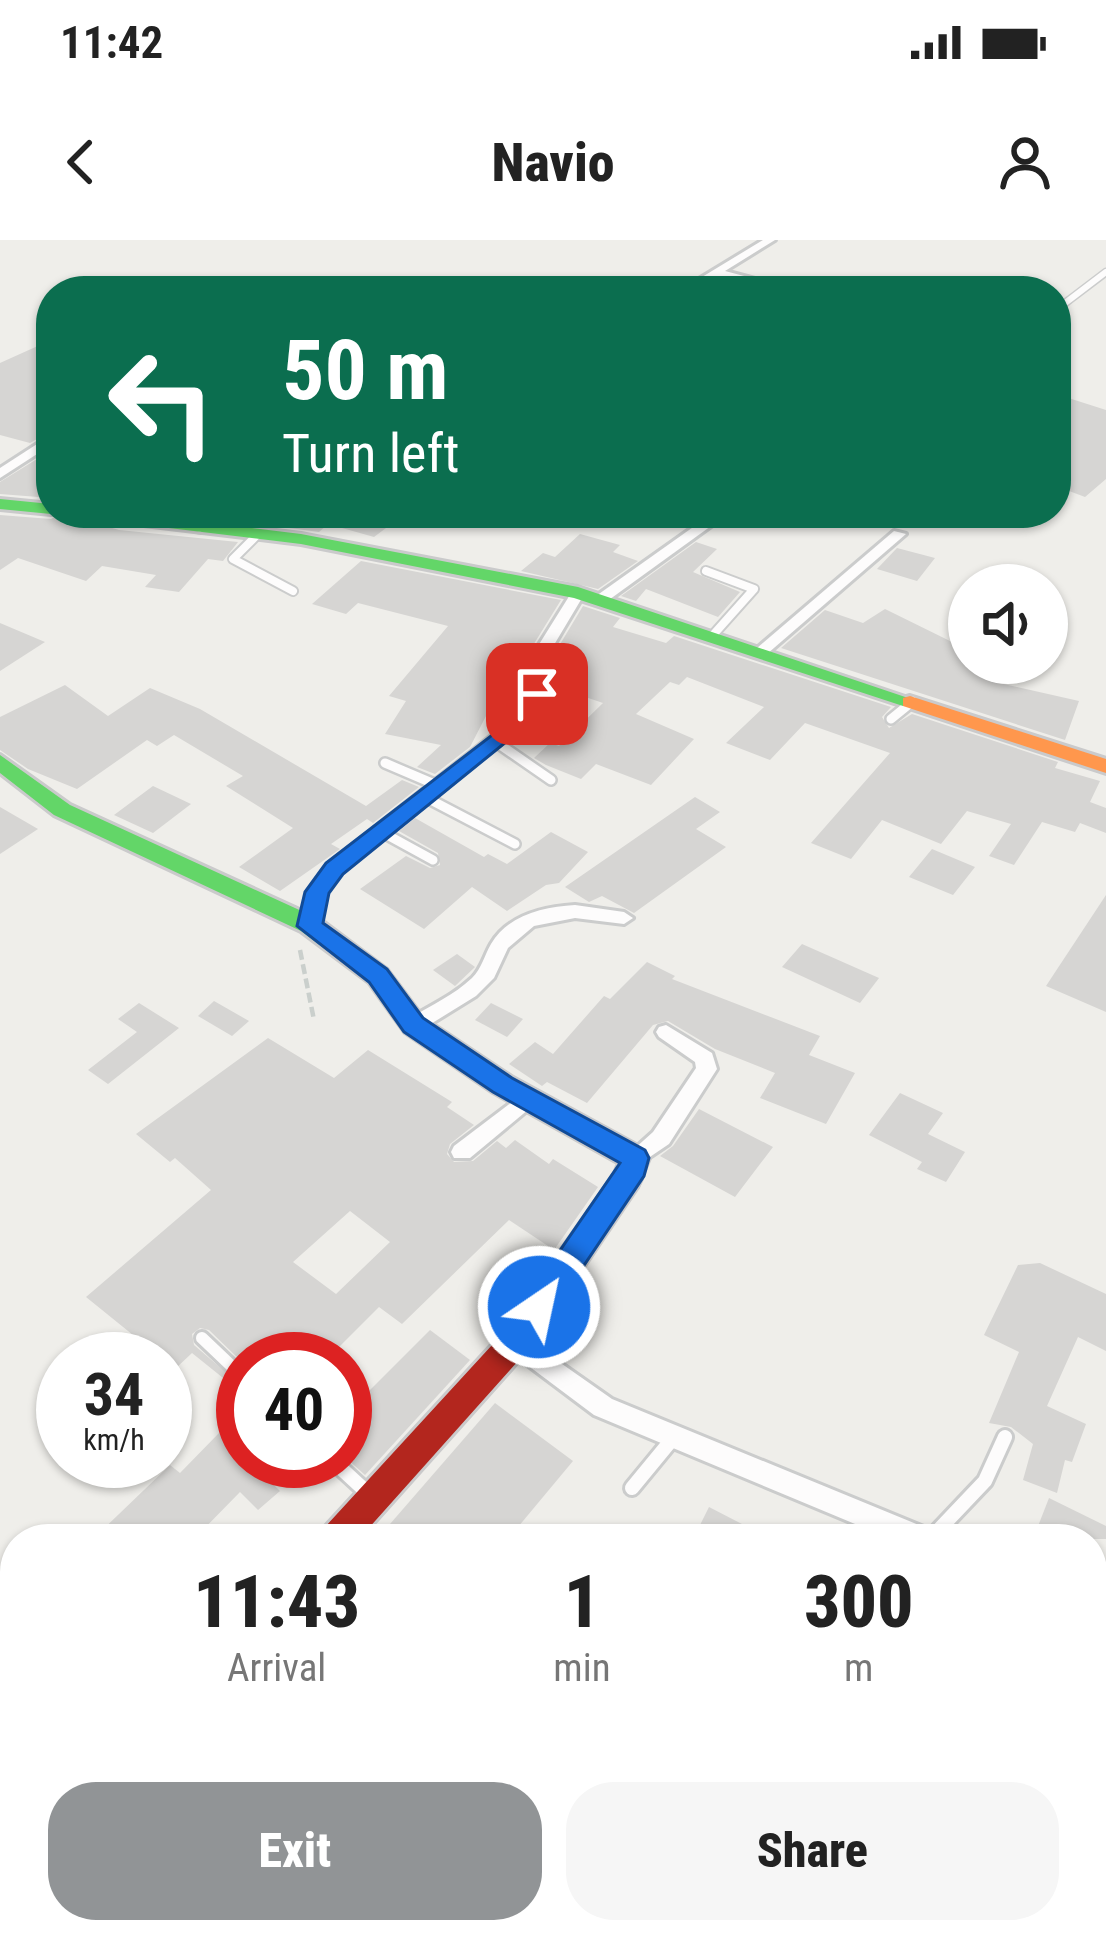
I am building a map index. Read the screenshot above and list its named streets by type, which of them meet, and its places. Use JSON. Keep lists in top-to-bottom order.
{
  "page": {
    "status": "11:42",
    "header": "Navio",
    "turn": ["50 m", "Turn left"],
    "speed": "34 km/h",
    "limit": "40",
    "eta": [
      "11:43",
      "Arrival",
      "1",
      "min",
      "300",
      "m"
    ],
    "buttons": ["Exit", "Share"]
  }
}
